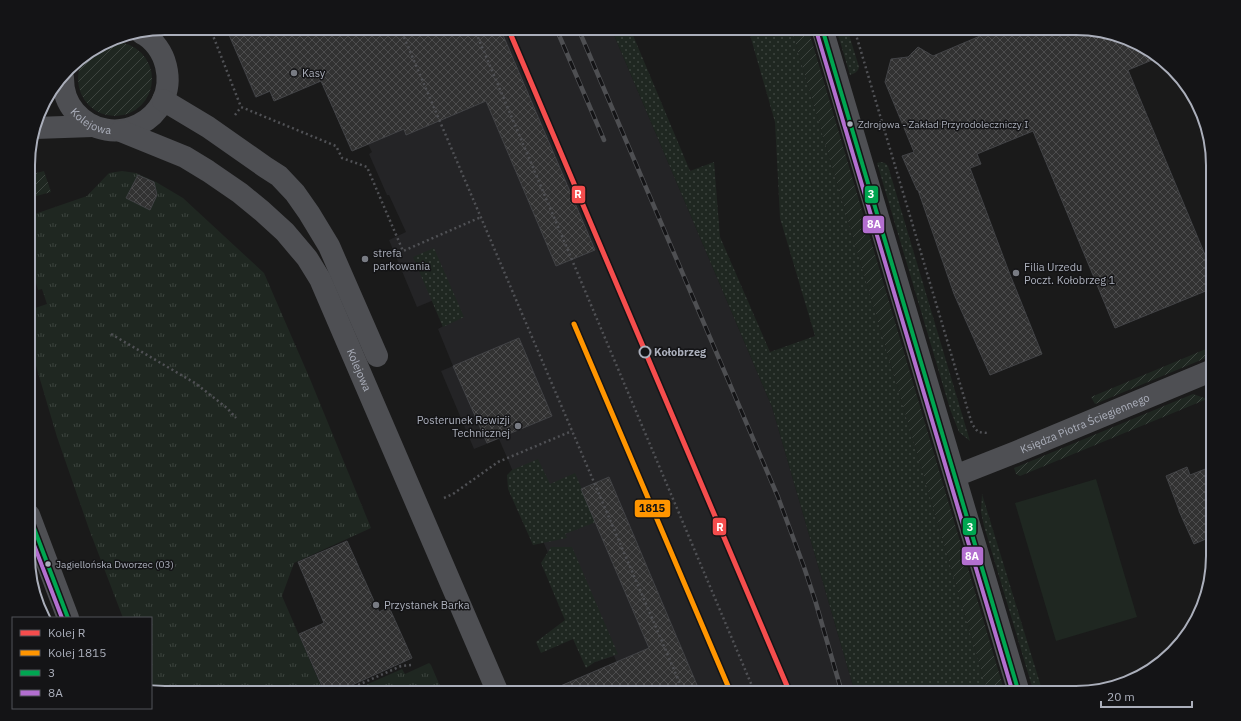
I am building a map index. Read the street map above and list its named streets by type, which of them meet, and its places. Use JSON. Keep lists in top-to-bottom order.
{
  "streets": {
    "street": ["Kolejowa", "Księdza Piotra Ściegiennego"]
  },
  "places": [
    "Kasy",
    "Zdrojowa - Zakład Przyrodoleczniczy I",
    "strefa parkowania",
    "Filia Urzedu Poczt. Kołobrzeg 1",
    "Kołobrzeg",
    "Posterunek Rewizji Technicznej",
    "Jagiellońska Dworzec (03)",
    "Przystanek Barka"
  ],
  "lines": [
    "rail line R",
    "transit line 3",
    "transit line 8A",
    "rail line 1815"
  ],
  "legend": [
    "Kolej R",
    "Kolej 1815",
    "3",
    "8A"
  ],
  "scale_bar": "20 m"
}
